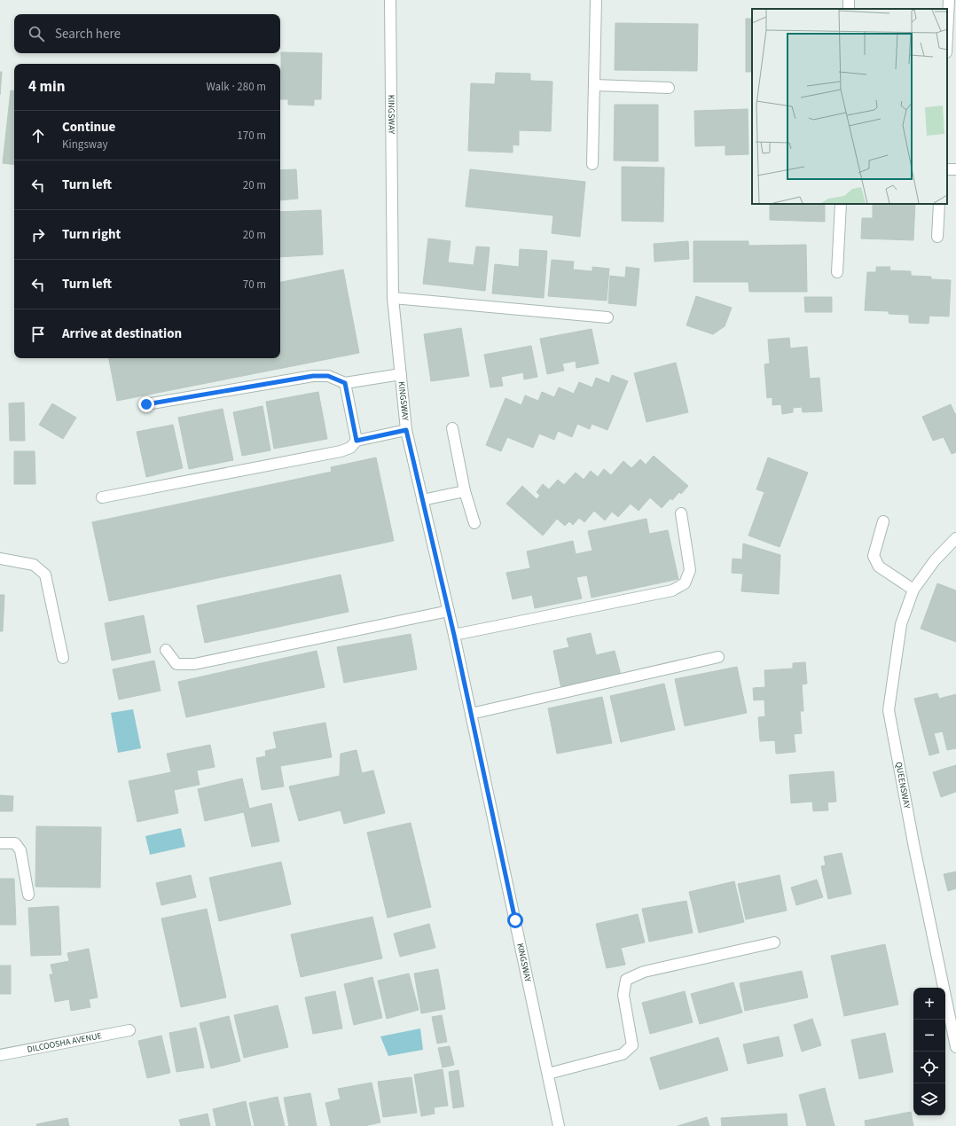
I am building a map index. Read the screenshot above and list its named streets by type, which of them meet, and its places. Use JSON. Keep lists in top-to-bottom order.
{
  "streets": {
    "street": ["KINGSWAY", "QUEENSWAY", "DILCOOSHA AVENUE"]
  },
  "page": {
    "search": "Search here",
    "heading": ["4 min", "Walk · 280 m"],
    "list": [
      ["Continue", "Kingsway", "170 m"],
      ["Turn left", "20 m"],
      ["Turn right", "20 m"],
      ["Turn left", "70 m"],
      "Arrive at destination"
    ],
    "map_buttons": ["+", "−"]
  }
}
